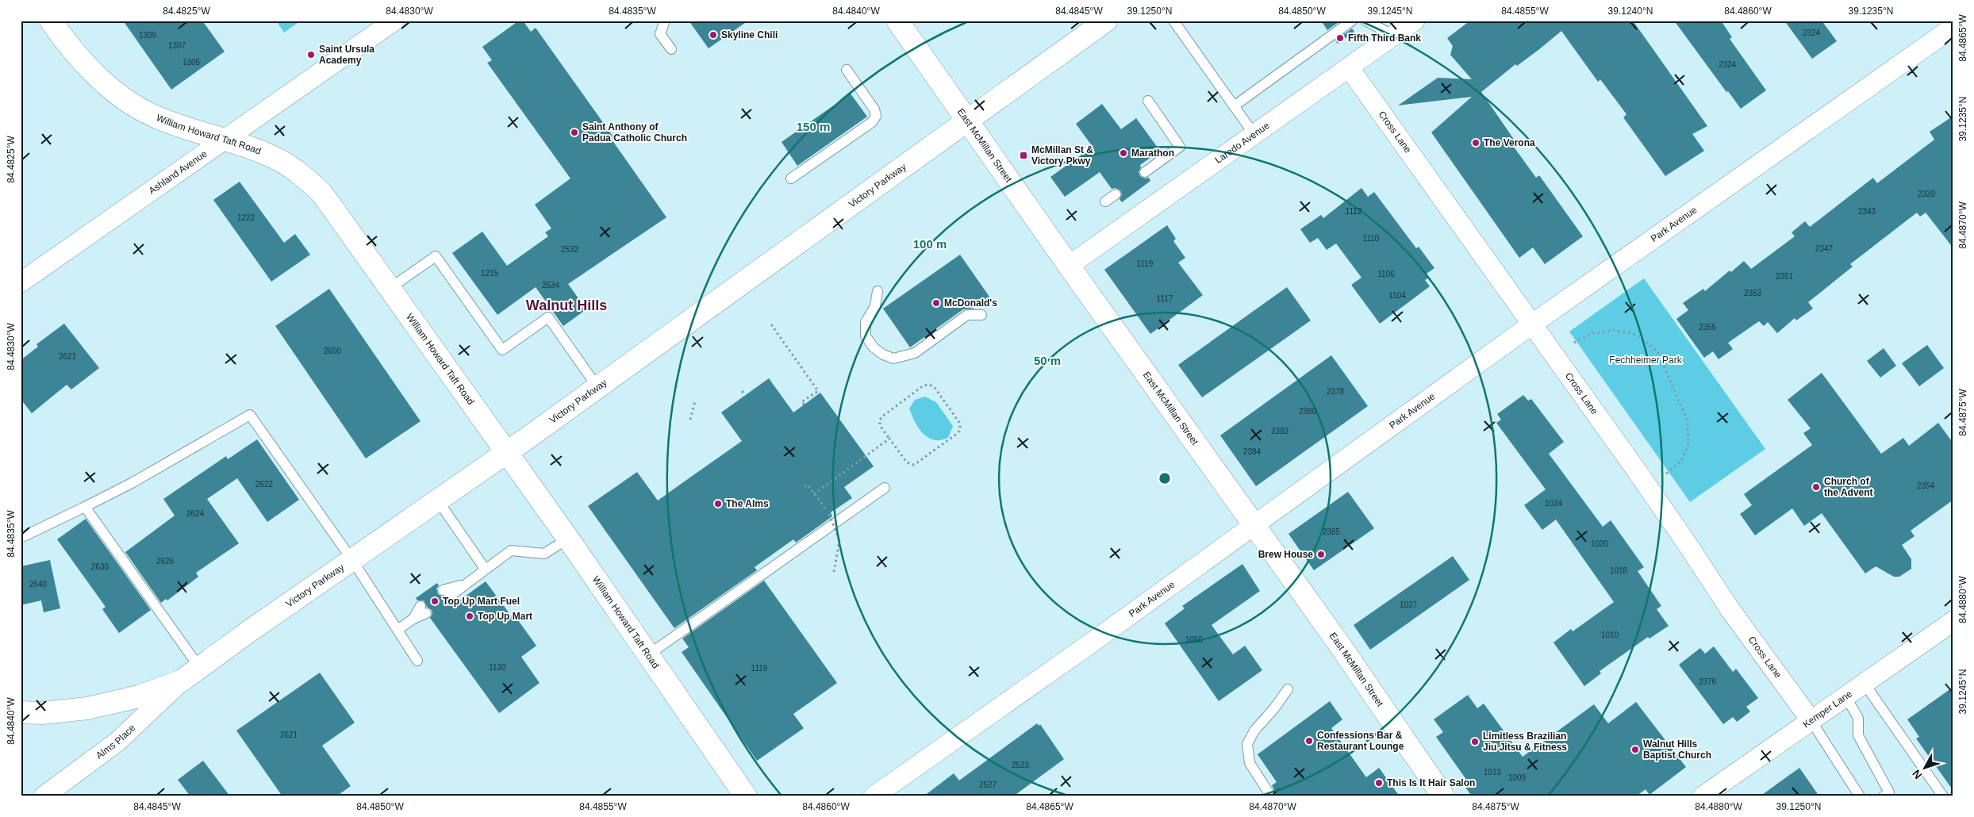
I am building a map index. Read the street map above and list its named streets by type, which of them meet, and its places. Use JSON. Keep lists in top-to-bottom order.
{
  "streets": {
    "street": [
      "Cross Lane",
      "William Howard Taft Road",
      "Laredo Avenue",
      "East McMillan Street",
      "Ashland Avenue",
      "Victory Parkway",
      "Park Avenue",
      "Kemper Lane",
      "Alms Place"
    ]
  },
  "crossings": [
    ["Cross Lane", "Laredo Avenue"],
    ["Cross Lane", "Park Avenue"],
    ["Cross Lane", "Kemper Lane"],
    ["William Howard Taft Road", "Ashland Avenue"],
    ["William Howard Taft Road", "Victory Parkway"],
    ["Laredo Avenue", "East McMillan Street"],
    ["East McMillan Street", "Victory Parkway"],
    ["East McMillan Street", "Park Avenue"],
    ["Victory Parkway", "Alms Place"]
  ],
  "districts": ["Walnut Hills"],
  "parks": ["Fechheimer Park"],
  "places": {
    "other": [
      "Skyline Chili",
      "Fifth Third Bank",
      "Saint Ursula Academy",
      "Saint Anthony of Padua Catholic Church",
      "The Verona",
      "Marathon",
      "McDonald's",
      "Church of the Advent",
      "The Alms",
      "Brew House",
      "Top Up Mart Fuel",
      "Top Up Mart",
      "Confessions Bar & Restaurant Lounge",
      "Limitless Brazilian Jiu Jitsu & Fitness",
      "Walnut Hills Baptist Church",
      "This Is It Hair Salon"
    ],
    "transit": ["McMillan St & Victory Pkwy"]
  },
  "house_numbers": [
    "2324",
    "1309",
    "1307",
    "1305",
    "2324",
    "2339",
    "1112",
    "2343",
    "1222",
    "1110",
    "2347",
    "2532",
    "1119",
    "1215",
    "1106",
    "2351",
    "2534",
    "2353",
    "1104",
    "1117",
    "2355",
    "2600",
    "2621",
    "2378",
    "2380",
    "2382",
    "2384",
    "2622",
    "2354",
    "1024",
    "2624",
    "2385",
    "1020",
    "2626",
    "2630",
    "1018",
    "2640",
    "1037",
    "1010",
    "1050",
    "1130",
    "1119",
    "2376",
    "2621",
    "2523",
    "1013",
    "1009",
    "2527"
  ],
  "north": "bottom left",
  "coordinates": [
    "84.4825°W",
    "84.4830°W",
    "84.4835°W",
    "84.4840°W",
    "84.4845°W",
    "39.1250°N",
    "84.4850°W",
    "39.1245°N",
    "84.4855°W",
    "39.1240°N",
    "84.4860°W",
    "39.1235°N",
    "84.4865°W",
    "84.4870°W",
    "84.4875°W",
    "84.4880°W"
  ],
  "rings": ["150 m", "100 m", "50 m"]
}
